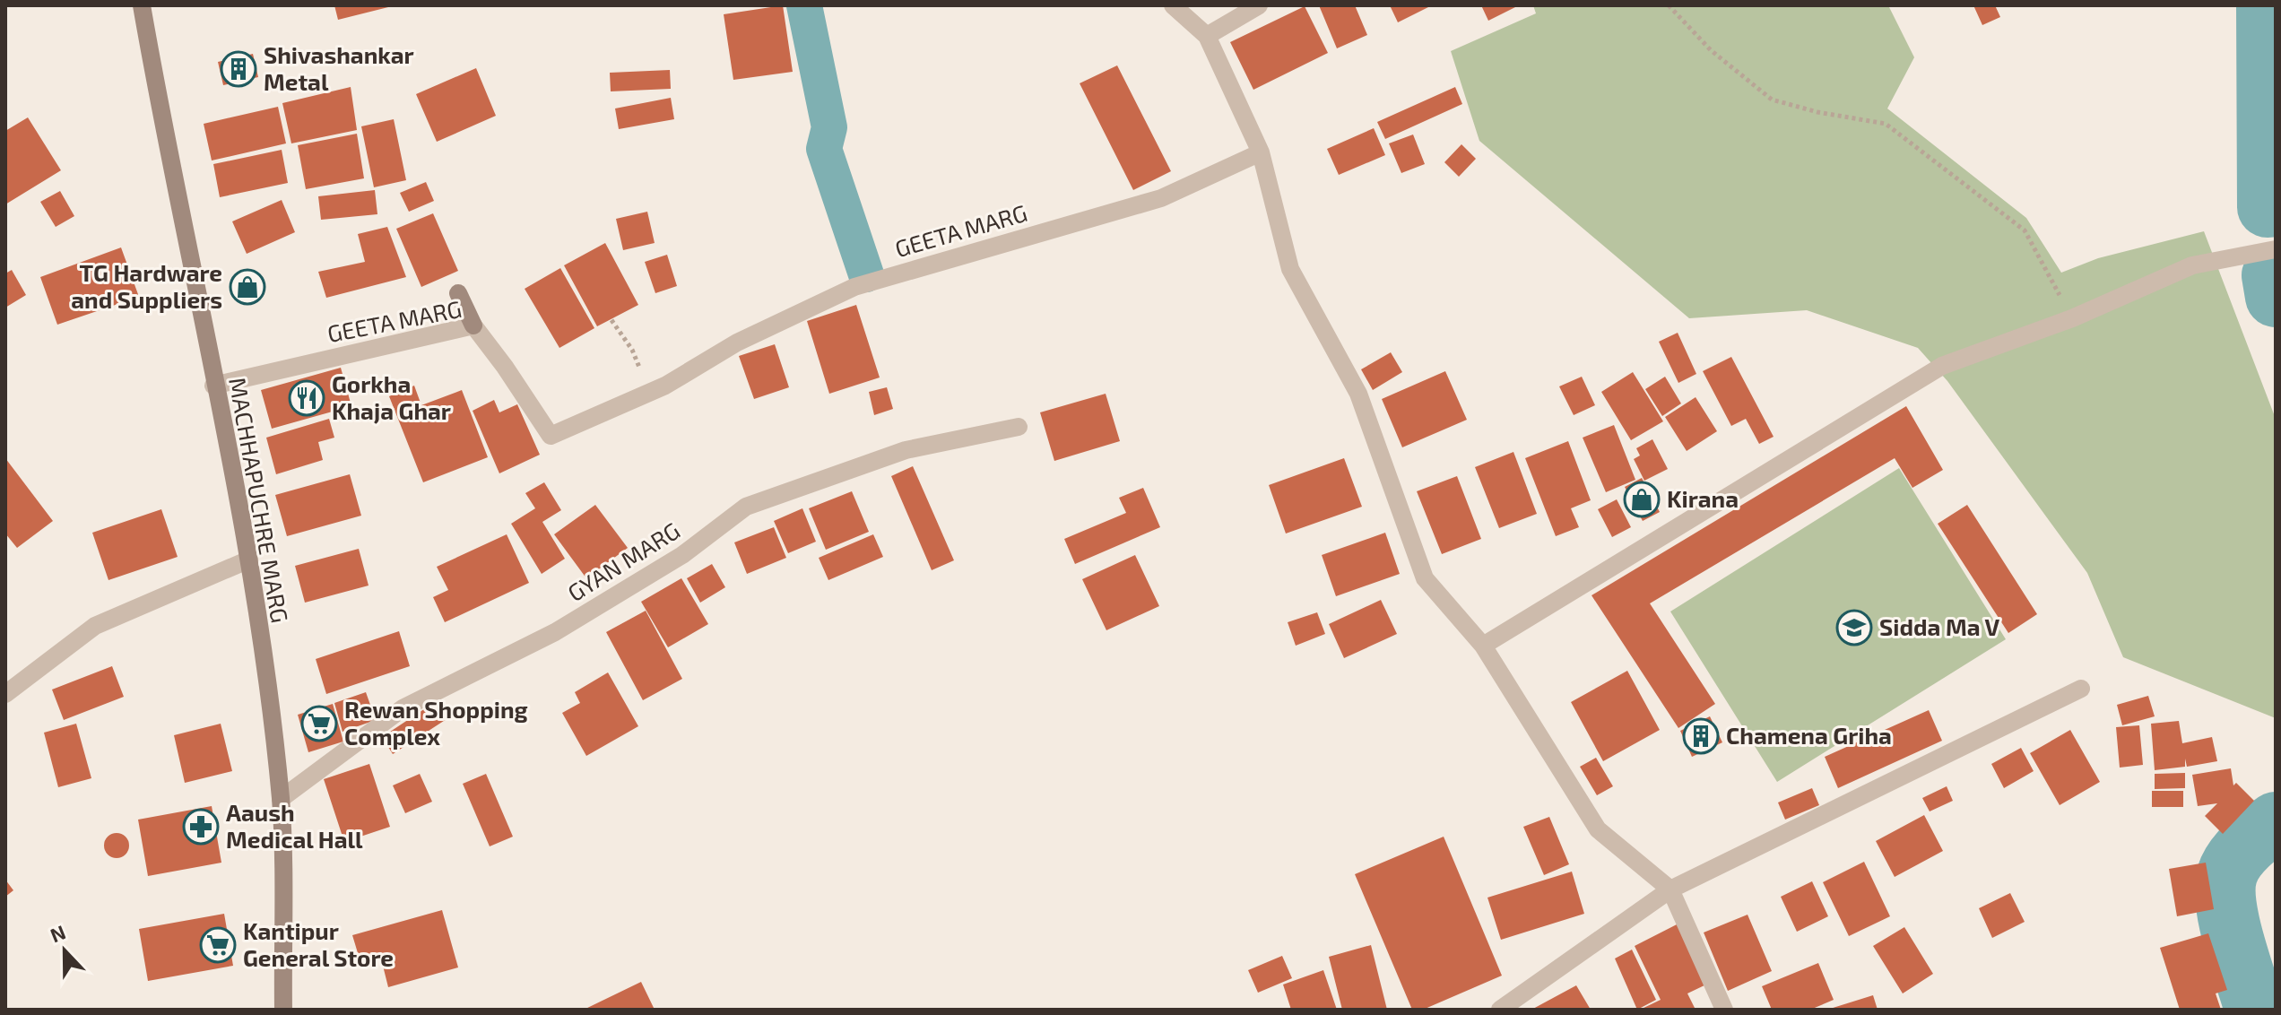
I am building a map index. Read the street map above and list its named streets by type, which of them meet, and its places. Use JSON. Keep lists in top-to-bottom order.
{
  "streets": {
    "main road": ["MACHHAPUCHRE MARG"],
    "street": ["GEETA MARG", "GYAN MARG"]
  },
  "crossings": [
    ["GEETA MARG", "MACHHAPUCHRE MARG"],
    ["MACHHAPUCHRE MARG", "GYAN MARG"]
  ],
  "places": {
    "building": ["Shivashankar Metal", "Chamena Griha"],
    "shop": ["TG Hardware and Suppliers", "Kirana"],
    "restaurant": ["Gorkha Khaja Ghar"],
    "school or university": ["Sidda Ma V"],
    "supermarket": ["Rewan Shopping Complex", "Kantipur General Store"],
    "pharmacy": ["Aaush Medical Hall"]
  },
  "north": "top"
}
